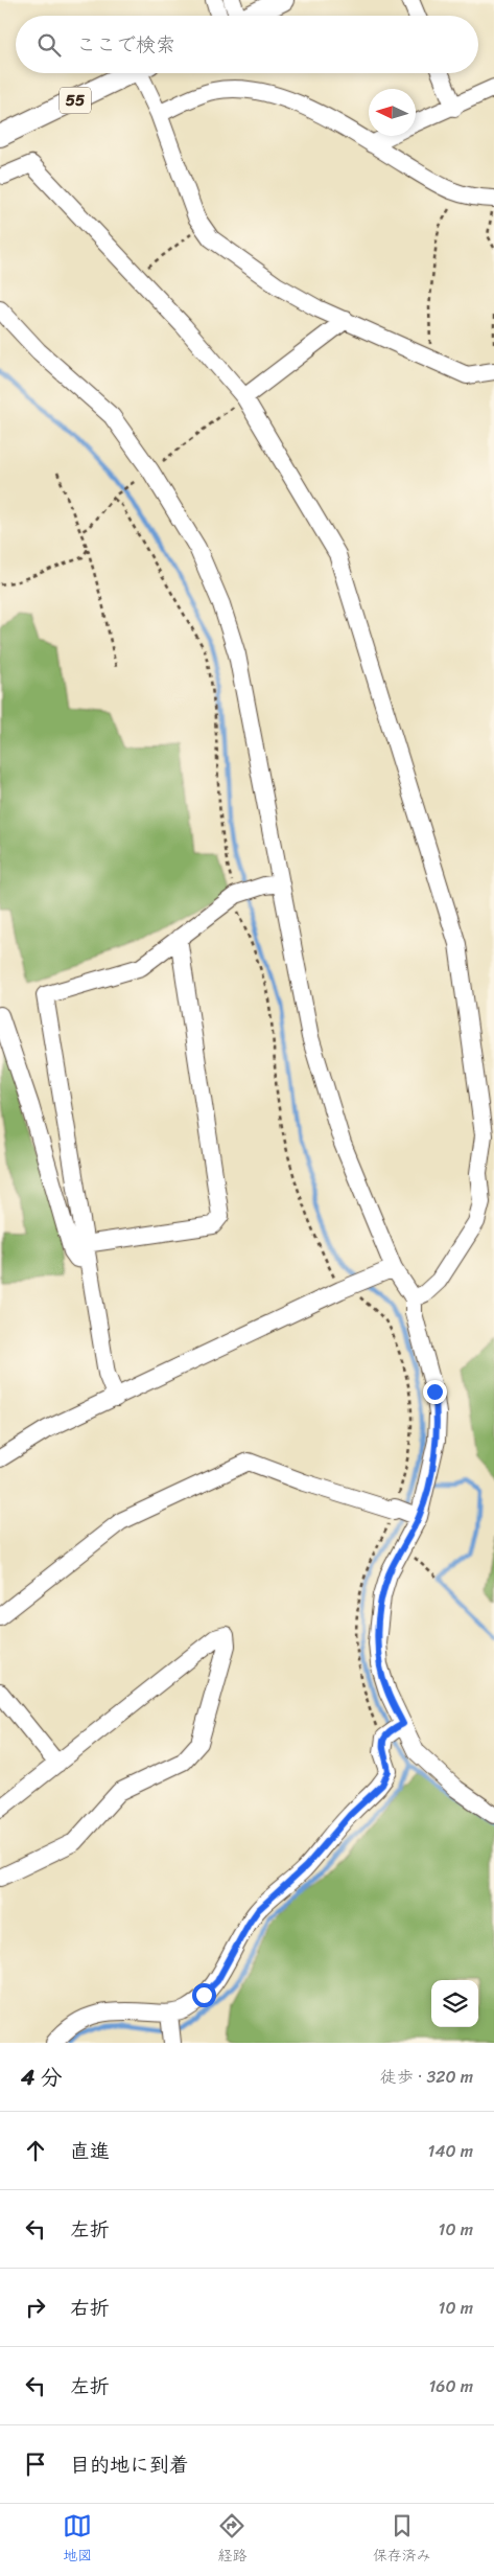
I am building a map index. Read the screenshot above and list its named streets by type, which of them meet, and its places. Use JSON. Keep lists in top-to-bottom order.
{
  "streets": {
    "main road": ["55"]
  },
  "north": "left",
  "page": {
    "search": "ここで検索",
    "heading": ["4 分", "徒歩 · 320 m"],
    "list": [
      ["直進", "140 m"],
      ["左折", "10 m"],
      ["右折", "10 m"],
      ["左折", "160 m"],
      "目的地に到着"
    ],
    "nav": ["地図", "経路", "保存済み"]
  }
}
